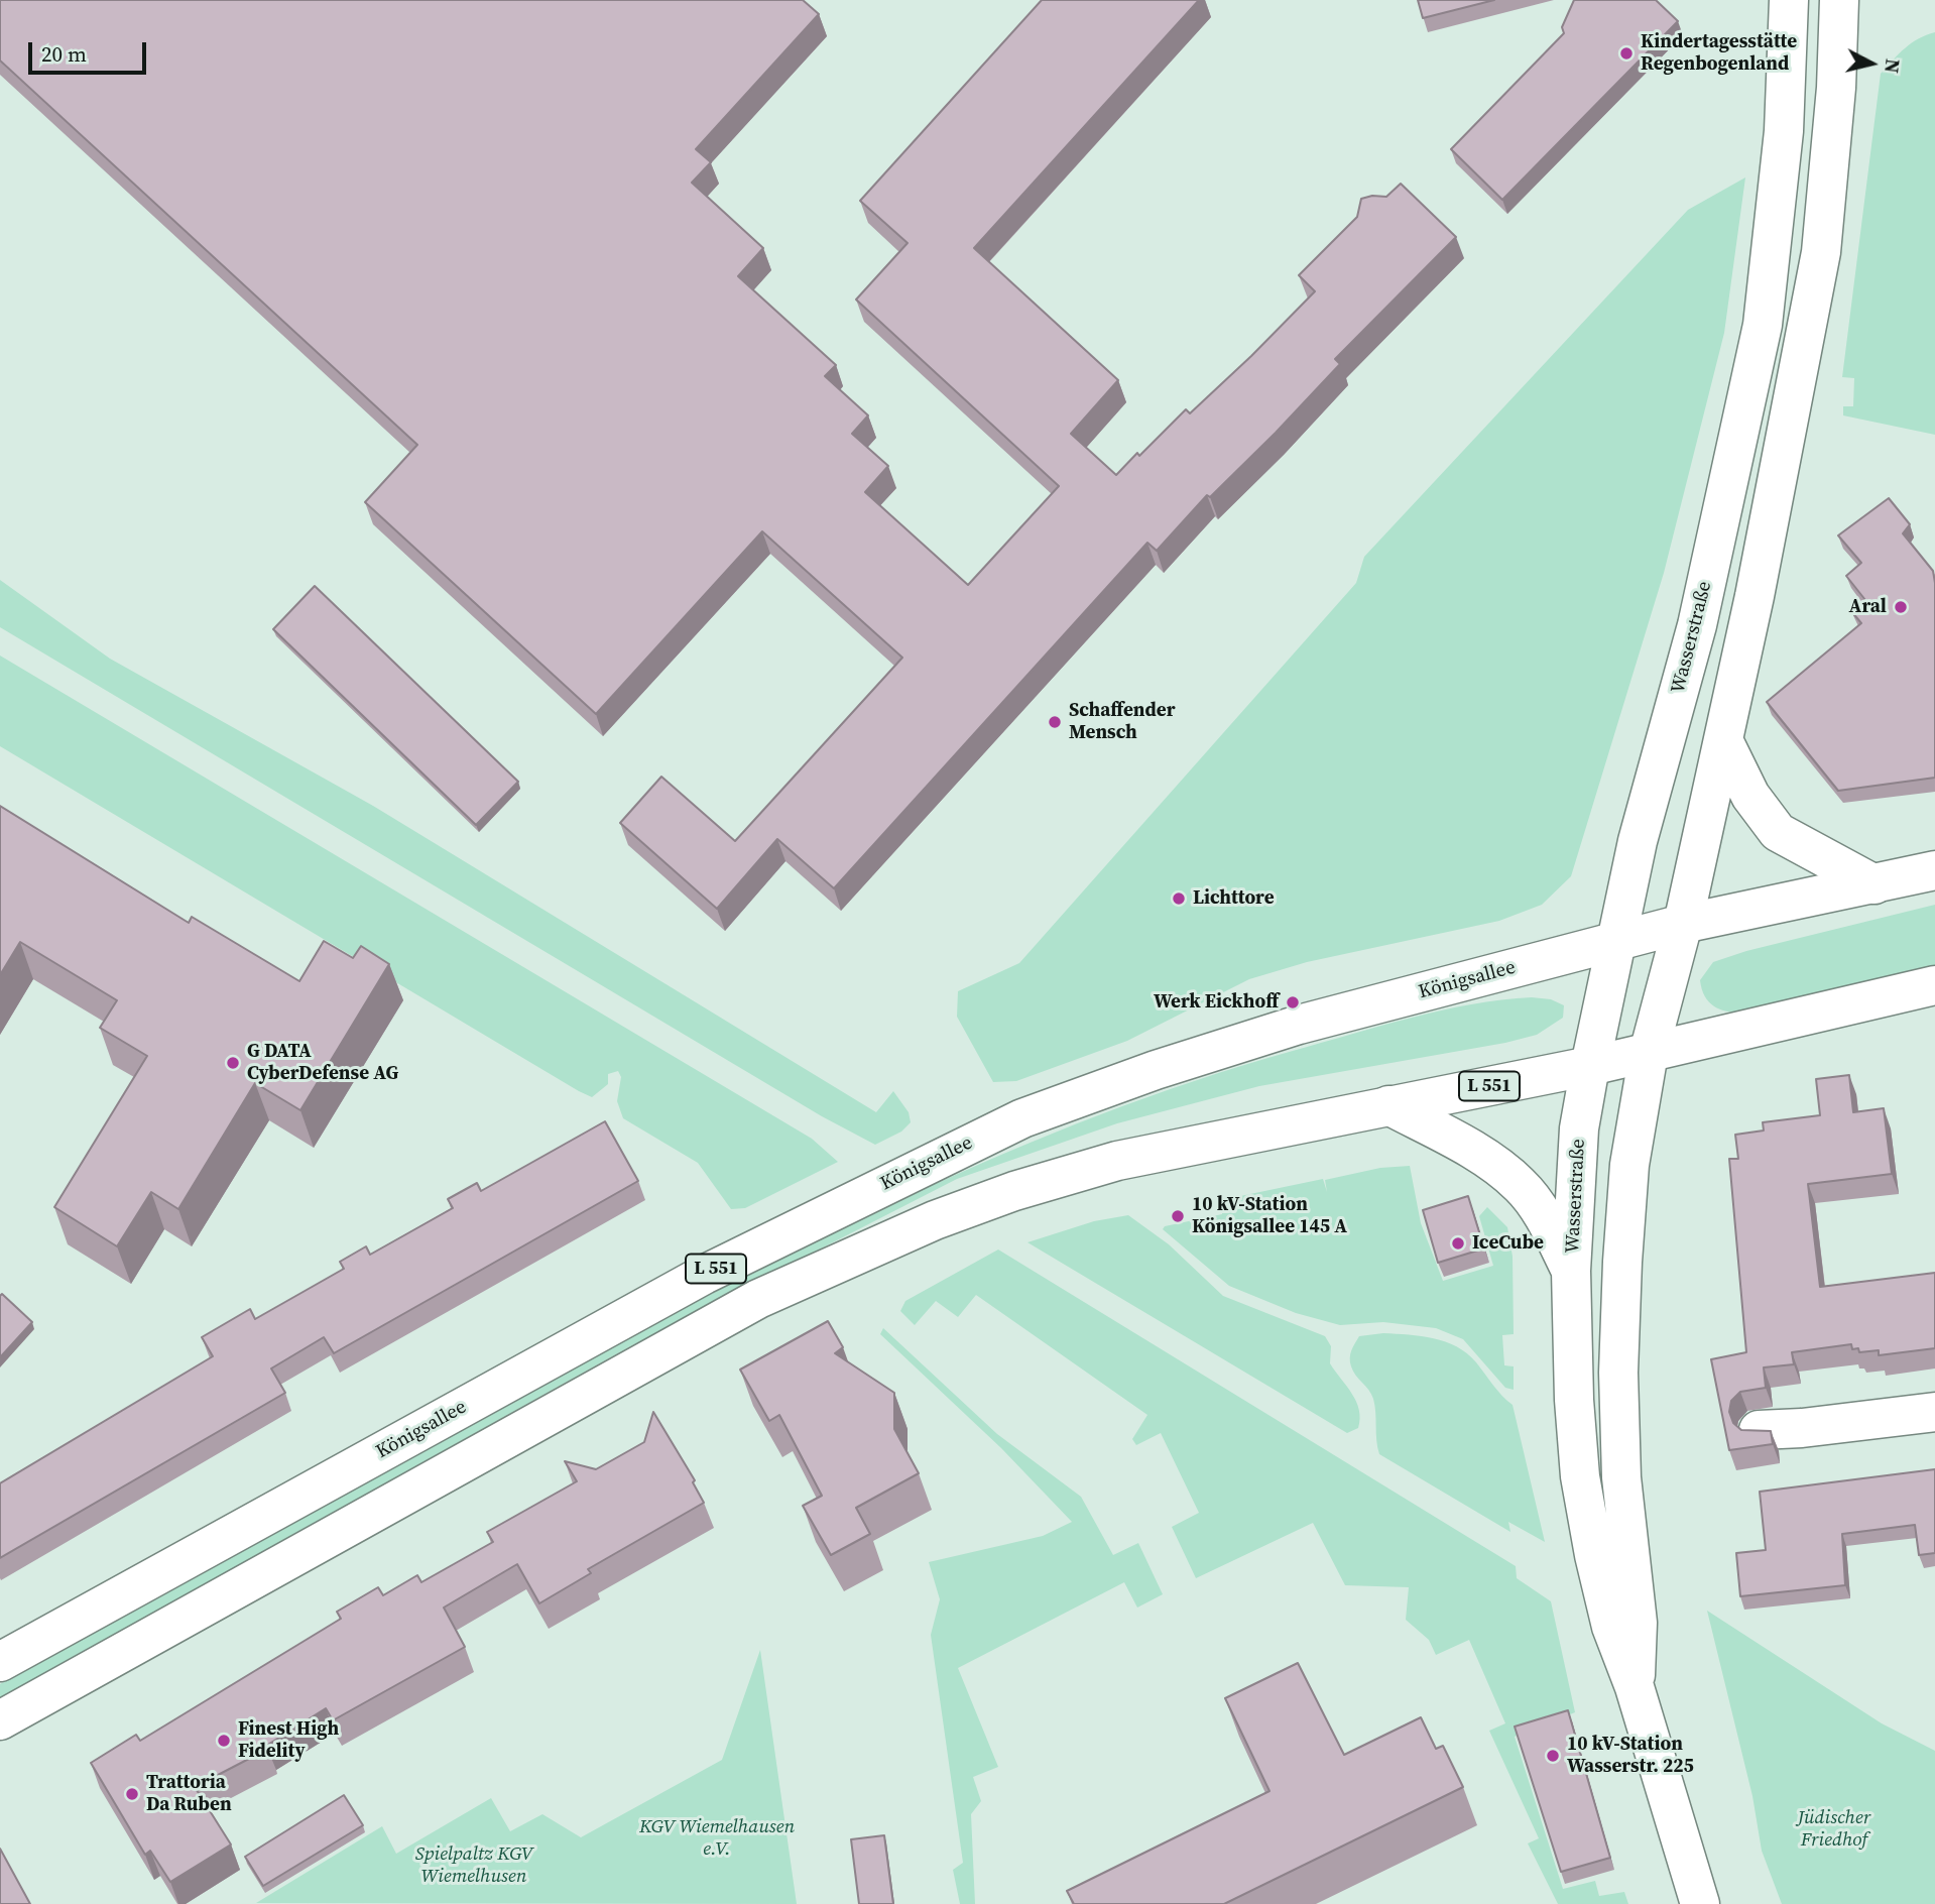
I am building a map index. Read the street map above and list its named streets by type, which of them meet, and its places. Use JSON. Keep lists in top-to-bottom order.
{
  "streets": {
    "main road": ["Wasserstraße", "Königsallee", "L 551"]
  },
  "crossings": [
    ["Wasserstraße", "Königsallee"],
    ["Wasserstraße", "L 551"]
  ],
  "parks": ["Jüdischer Friedhof", "KGV Wiemelhausen e.V.", "Spielpaltz KGV Wiemelhusen"],
  "places": [
    "Kindertagesstätte Regenbogenland",
    "Aral",
    "Schaffender Mensch",
    "Lichttore",
    "Werk Eickhoff",
    "G DATA CyberDefense AG",
    "10 kV-Station Königsallee 145 A",
    "IceCube",
    "Finest High Fidelity",
    "10 kV-Station Wasserstr. 225",
    "Trattoria Da Ruben"
  ],
  "scale_bar": "20 m",
  "north": "right"
}
